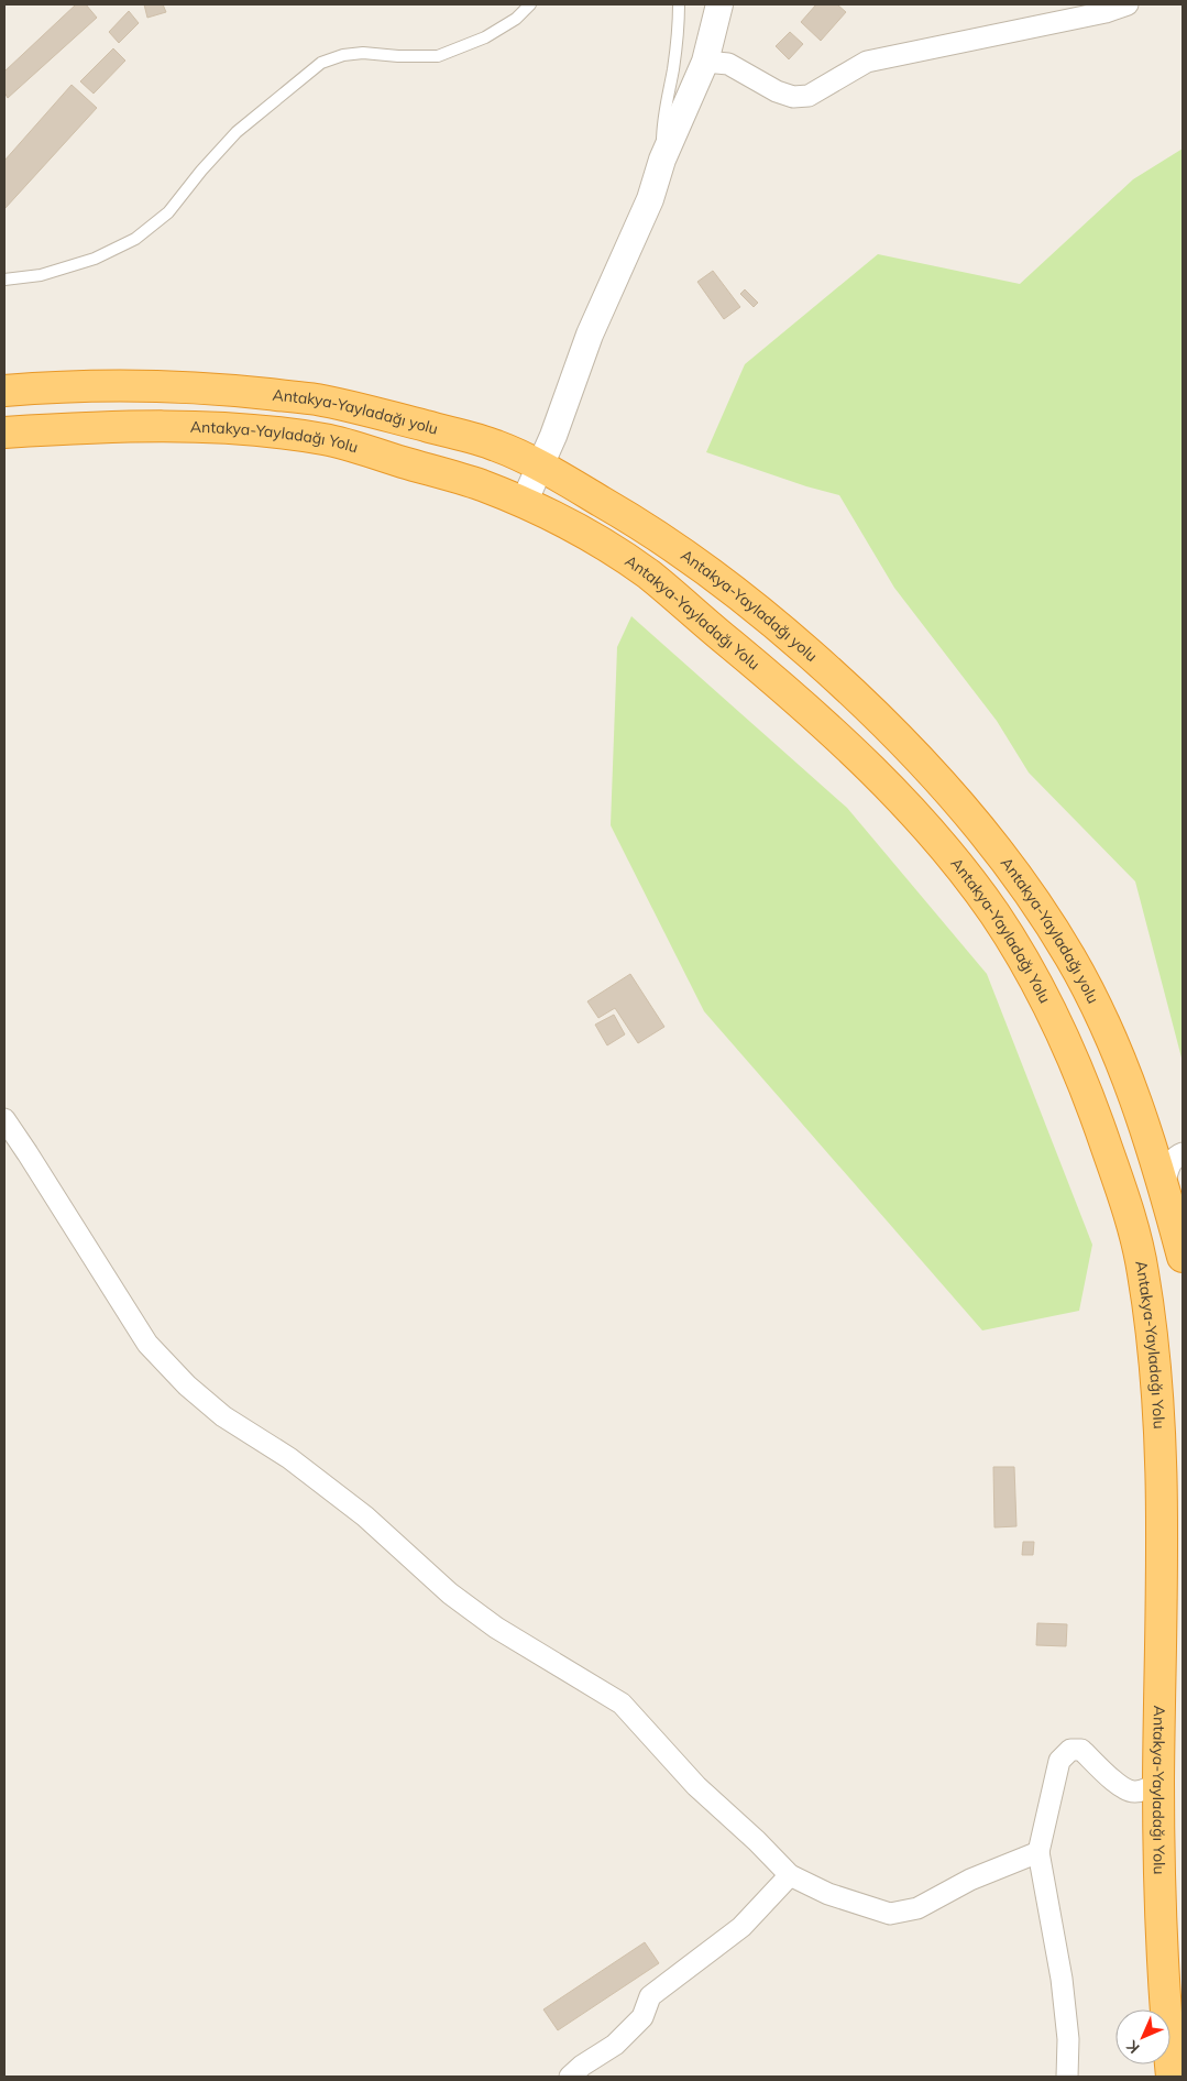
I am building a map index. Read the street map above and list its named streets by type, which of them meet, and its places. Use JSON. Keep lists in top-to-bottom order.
{
  "streets": {
    "highway": ["Antakya-Yayladağı yolu", "Antakya-Yayladağı Yolu"]
  },
  "north": "bottom left"
}
